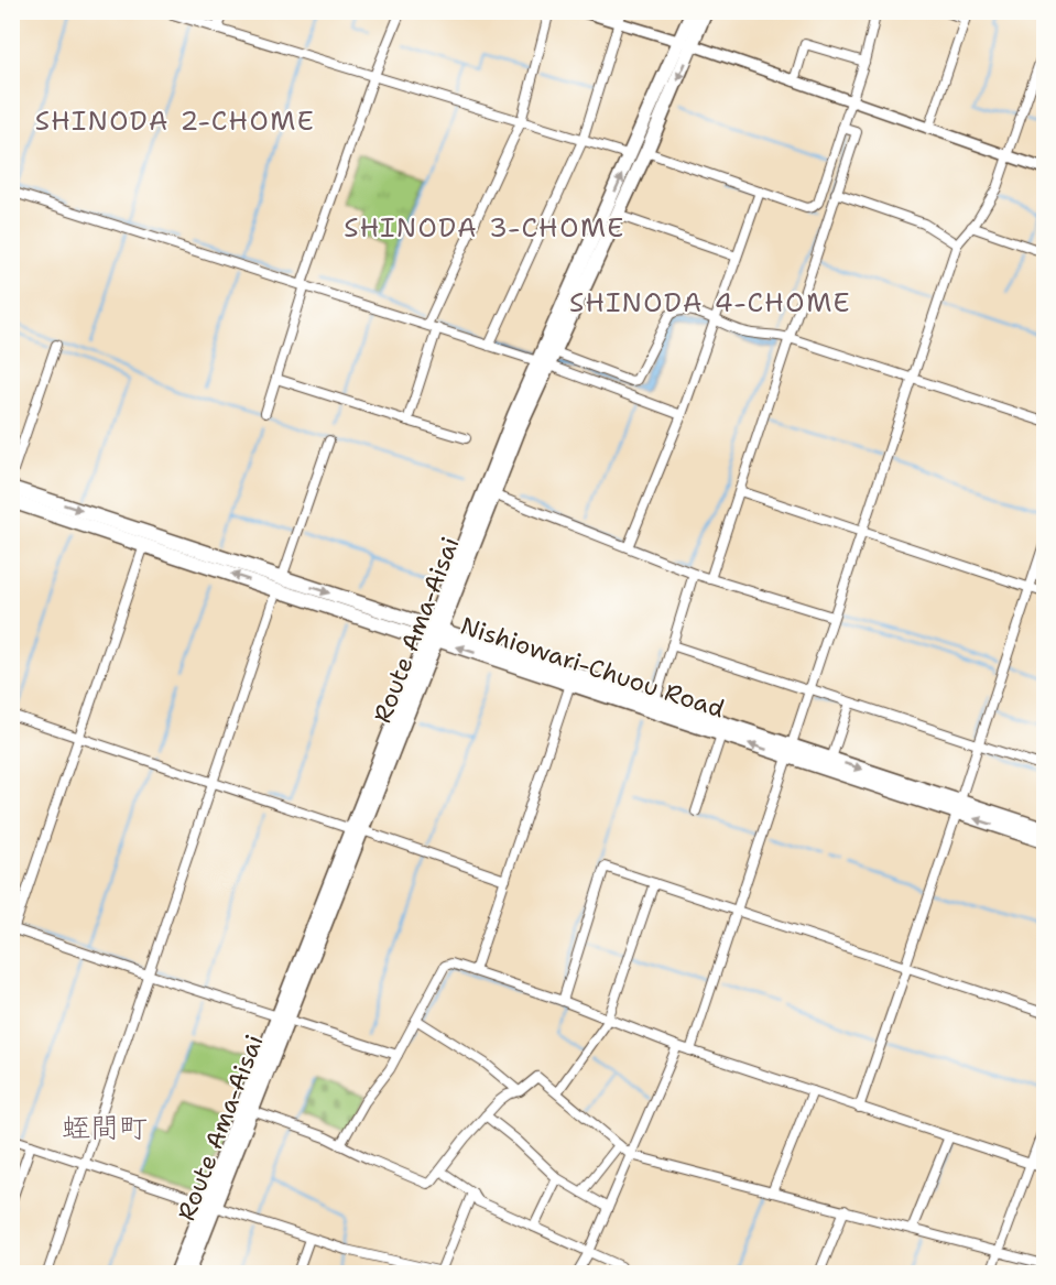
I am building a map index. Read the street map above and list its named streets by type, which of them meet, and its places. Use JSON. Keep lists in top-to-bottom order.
{
  "streets": {
    "main road": ["Route Ama-Aisai", "Nishiowari-Chuou Road"]
  },
  "crossings": [
    ["Route Ama-Aisai", "Nishiowari-Chuou Road"]
  ],
  "districts": [
    "SHINODA 2-CHOME",
    "SHINODA 3-CHOME",
    "SHINODA 4-CHOME",
    "蛭間町"
  ]
}
